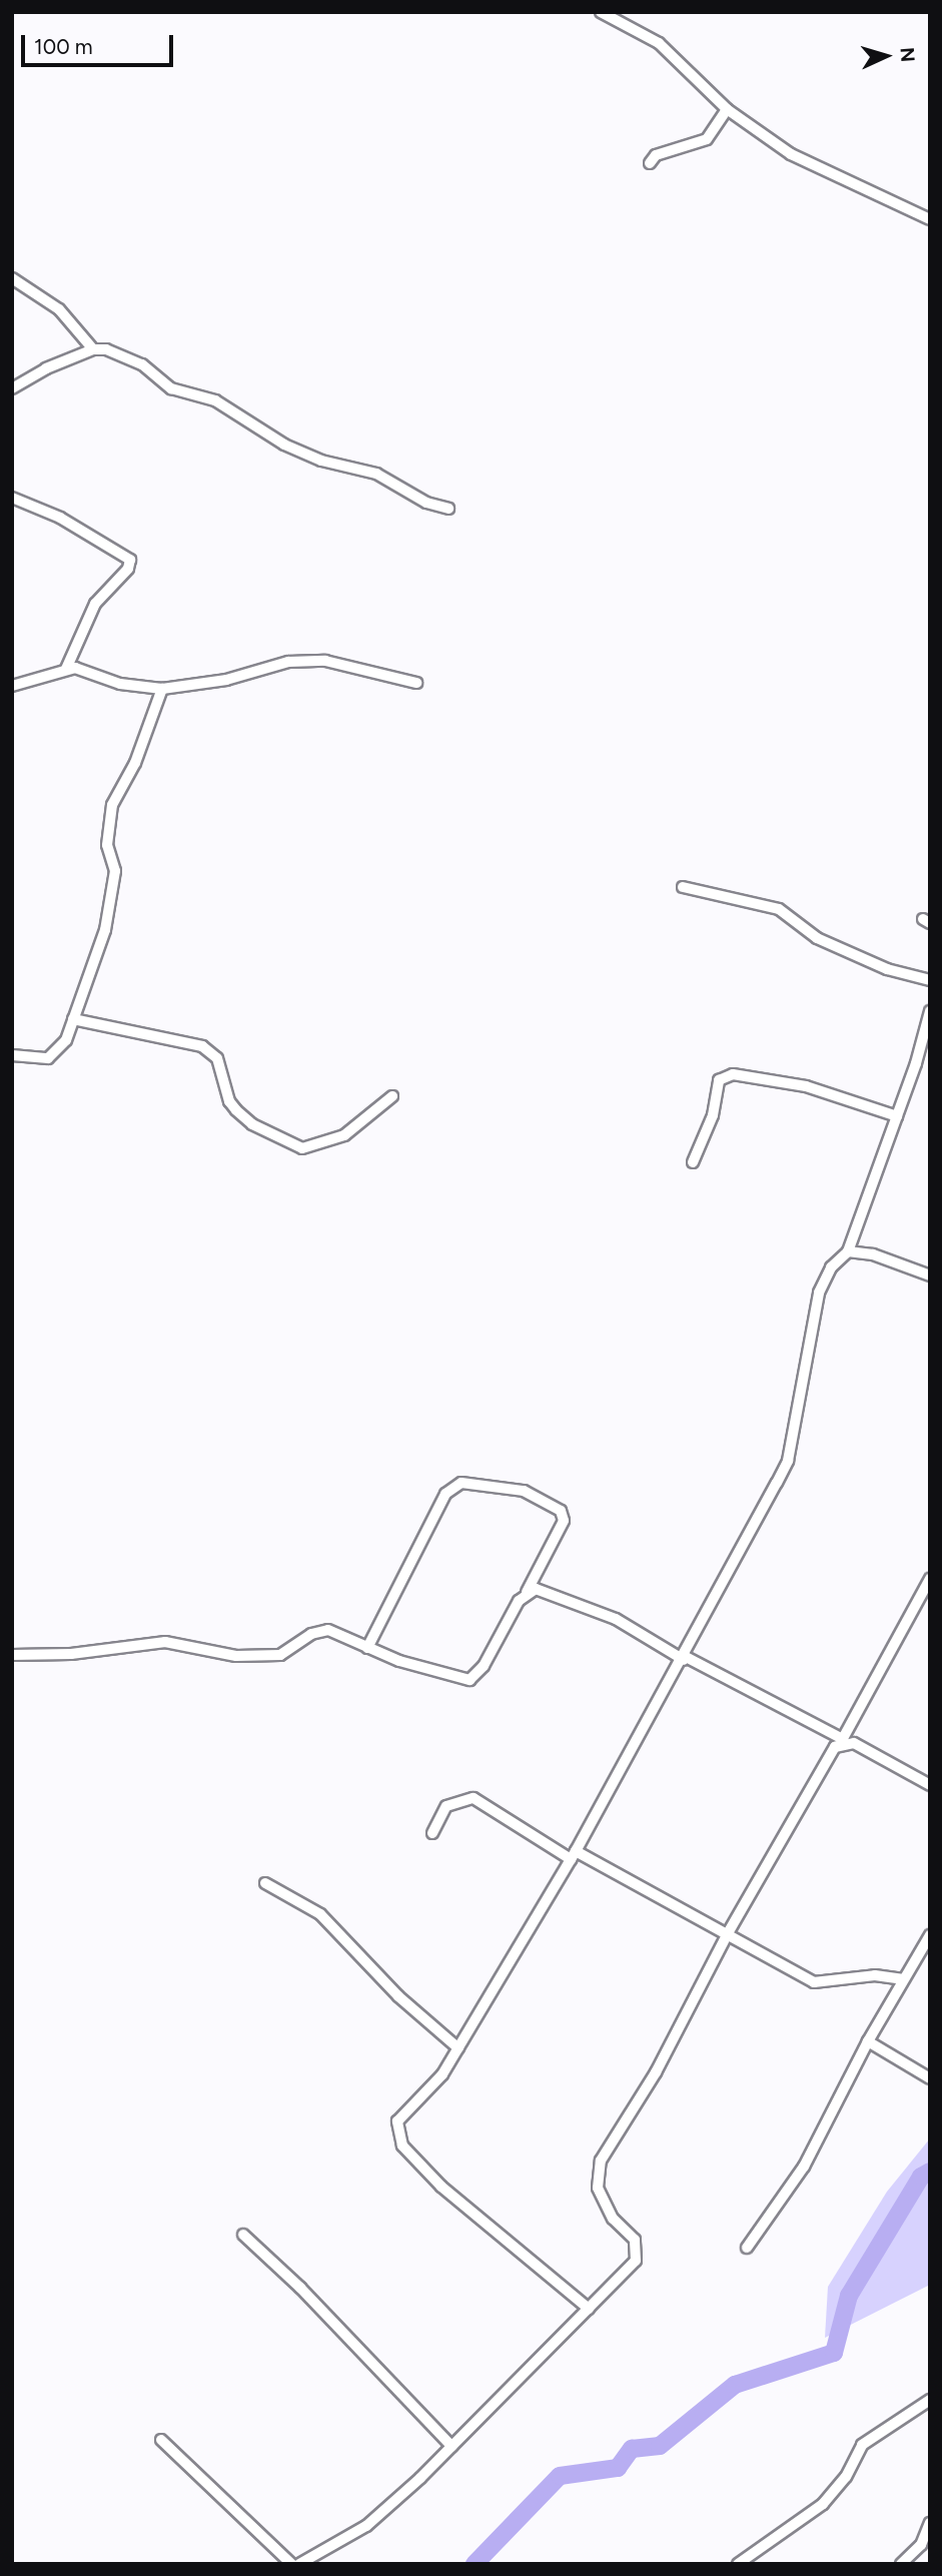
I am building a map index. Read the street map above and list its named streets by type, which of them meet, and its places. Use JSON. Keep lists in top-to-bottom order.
{
  "scale_bar": "100 m",
  "north": "right"
}
